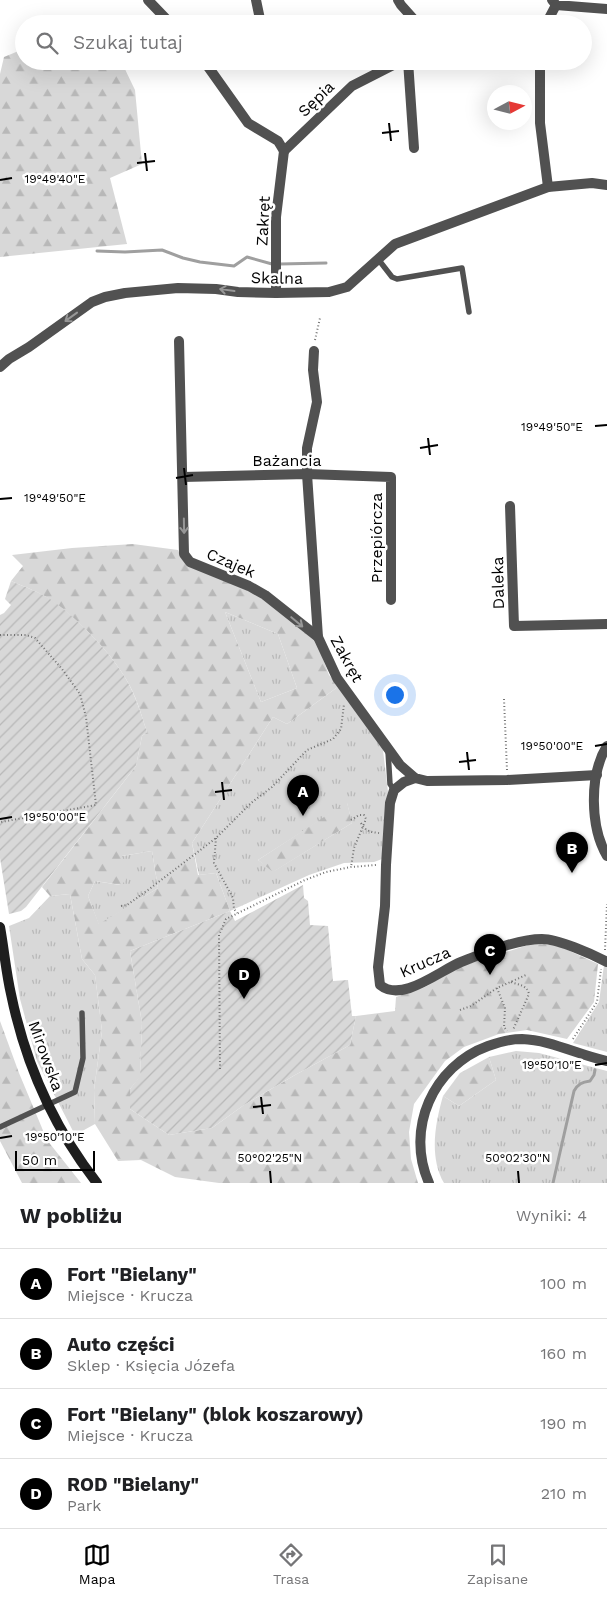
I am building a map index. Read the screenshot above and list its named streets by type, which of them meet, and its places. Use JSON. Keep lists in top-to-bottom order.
{
  "streets": {
    "main road": ["Mirowska"],
    "street": [
      "Sępia",
      "Zakręt",
      "Skalna",
      "Bażancia",
      "Przepiórcza",
      "Czajek",
      "Daleka",
      "Krucza"
    ]
  },
  "crossings": [
    ["Sępia", "Zakręt"],
    ["Zakręt", "Skalna"],
    ["Zakręt", "Bażancia"],
    ["Zakręt", "Czajek"],
    ["Bażancia", "Przepiórcza"],
    ["Bażancia", "Czajek"]
  ],
  "one_way": ["Skalna", "Czajek"],
  "scale_bar": "50 m",
  "north": "right",
  "page": {
    "search": "Szukaj tutaj",
    "pins": [
      "A",
      "B",
      "C",
      "D"
    ],
    "scale": "50 m",
    "heading": ["W pobliżu", "Wyniki: 4"],
    "list": [
      {
        "mark": "A",
        "name": "Fort \"Bielany\"",
        "note": "Miejsce · Krucza",
        "value": "100 m"
      },
      {
        "mark": "B",
        "name": "Auto części",
        "note": "Sklep · Księcia Józefa",
        "value": "160 m"
      },
      {
        "mark": "C",
        "name": "Fort \"Bielany\" (blok koszarowy)",
        "note": "Miejsce · Krucza",
        "value": "190 m"
      },
      {
        "mark": "D",
        "name": "ROD \"Bielany\"",
        "note": "Park",
        "value": "210 m"
      }
    ],
    "nav": ["Mapa", "Trasa", "Zapisane"]
  },
  "coordinates": [
    "19°49'40\"E",
    "19°49'50\"E",
    "19°50'00\"E",
    "19°50'10\"E",
    "50°02'25\"N",
    "50°02'30\"N"
  ]
}
